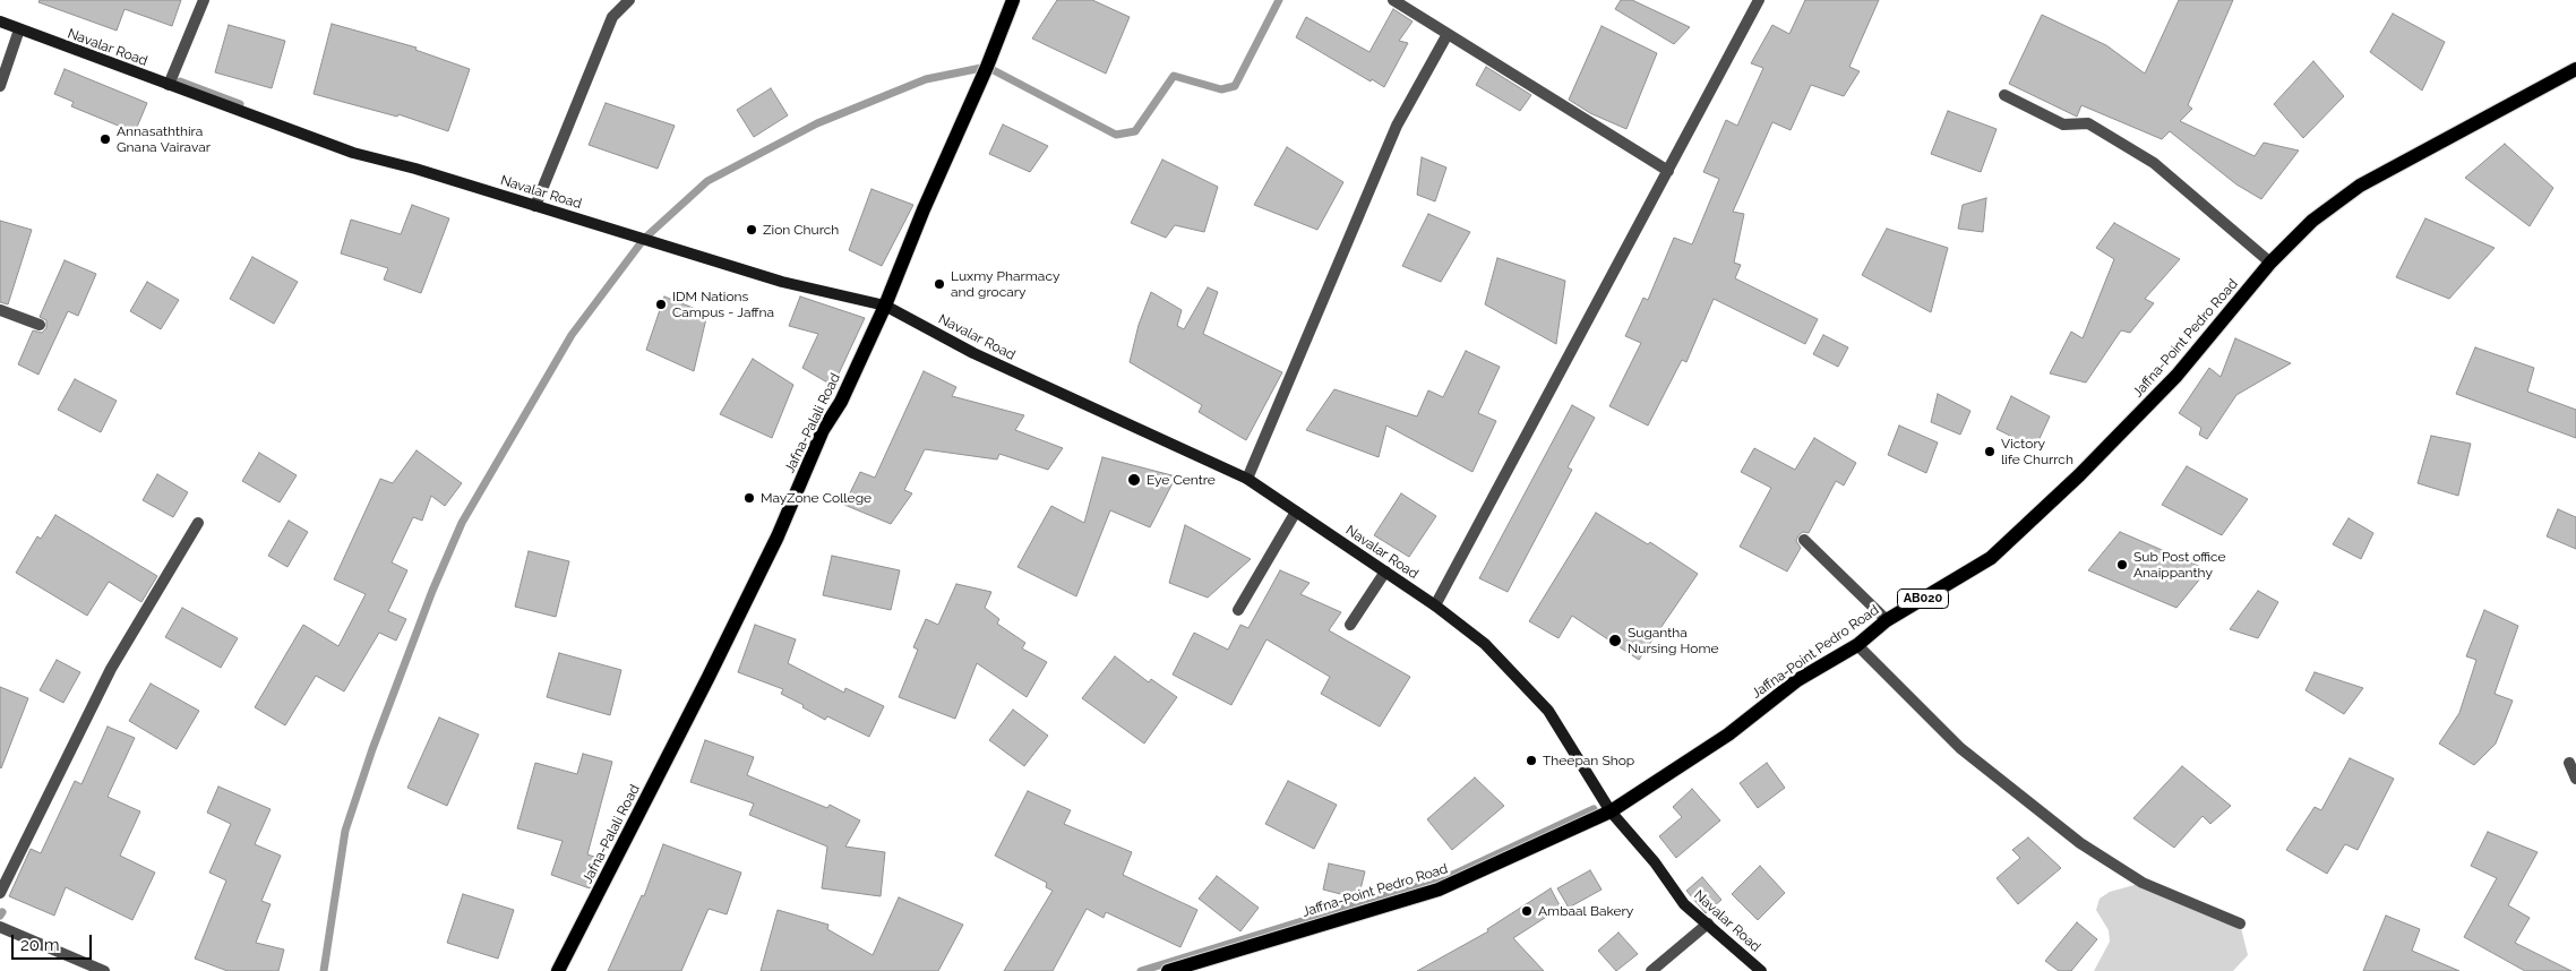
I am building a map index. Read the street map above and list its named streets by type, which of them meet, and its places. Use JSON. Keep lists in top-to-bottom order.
{
  "streets": {
    "main road": ["Jaffna-Point Pedro Road", "Jafna-Palali Road", "AB020"],
    "street": ["Navalar Road"]
  },
  "crossings": [
    ["Navalar Road", "Jaffna-Point Pedro Road"],
    ["Navalar Road", "Jafna-Palali Road"]
  ],
  "places": [
    "Annasaththira Gnana Vairavar",
    "Zion Church",
    "Luxmy Pharmacy and grocary",
    "IDM Nations Campus - Jaffna",
    "Victory life Churrch",
    "Eye Centre",
    "MayZone College",
    "Sub Post office Anaippanthy",
    "Sugantha Nursing Home",
    "Theepan Shop",
    "Ambaal Bakery"
  ],
  "scale_bar": "20 m"
}
